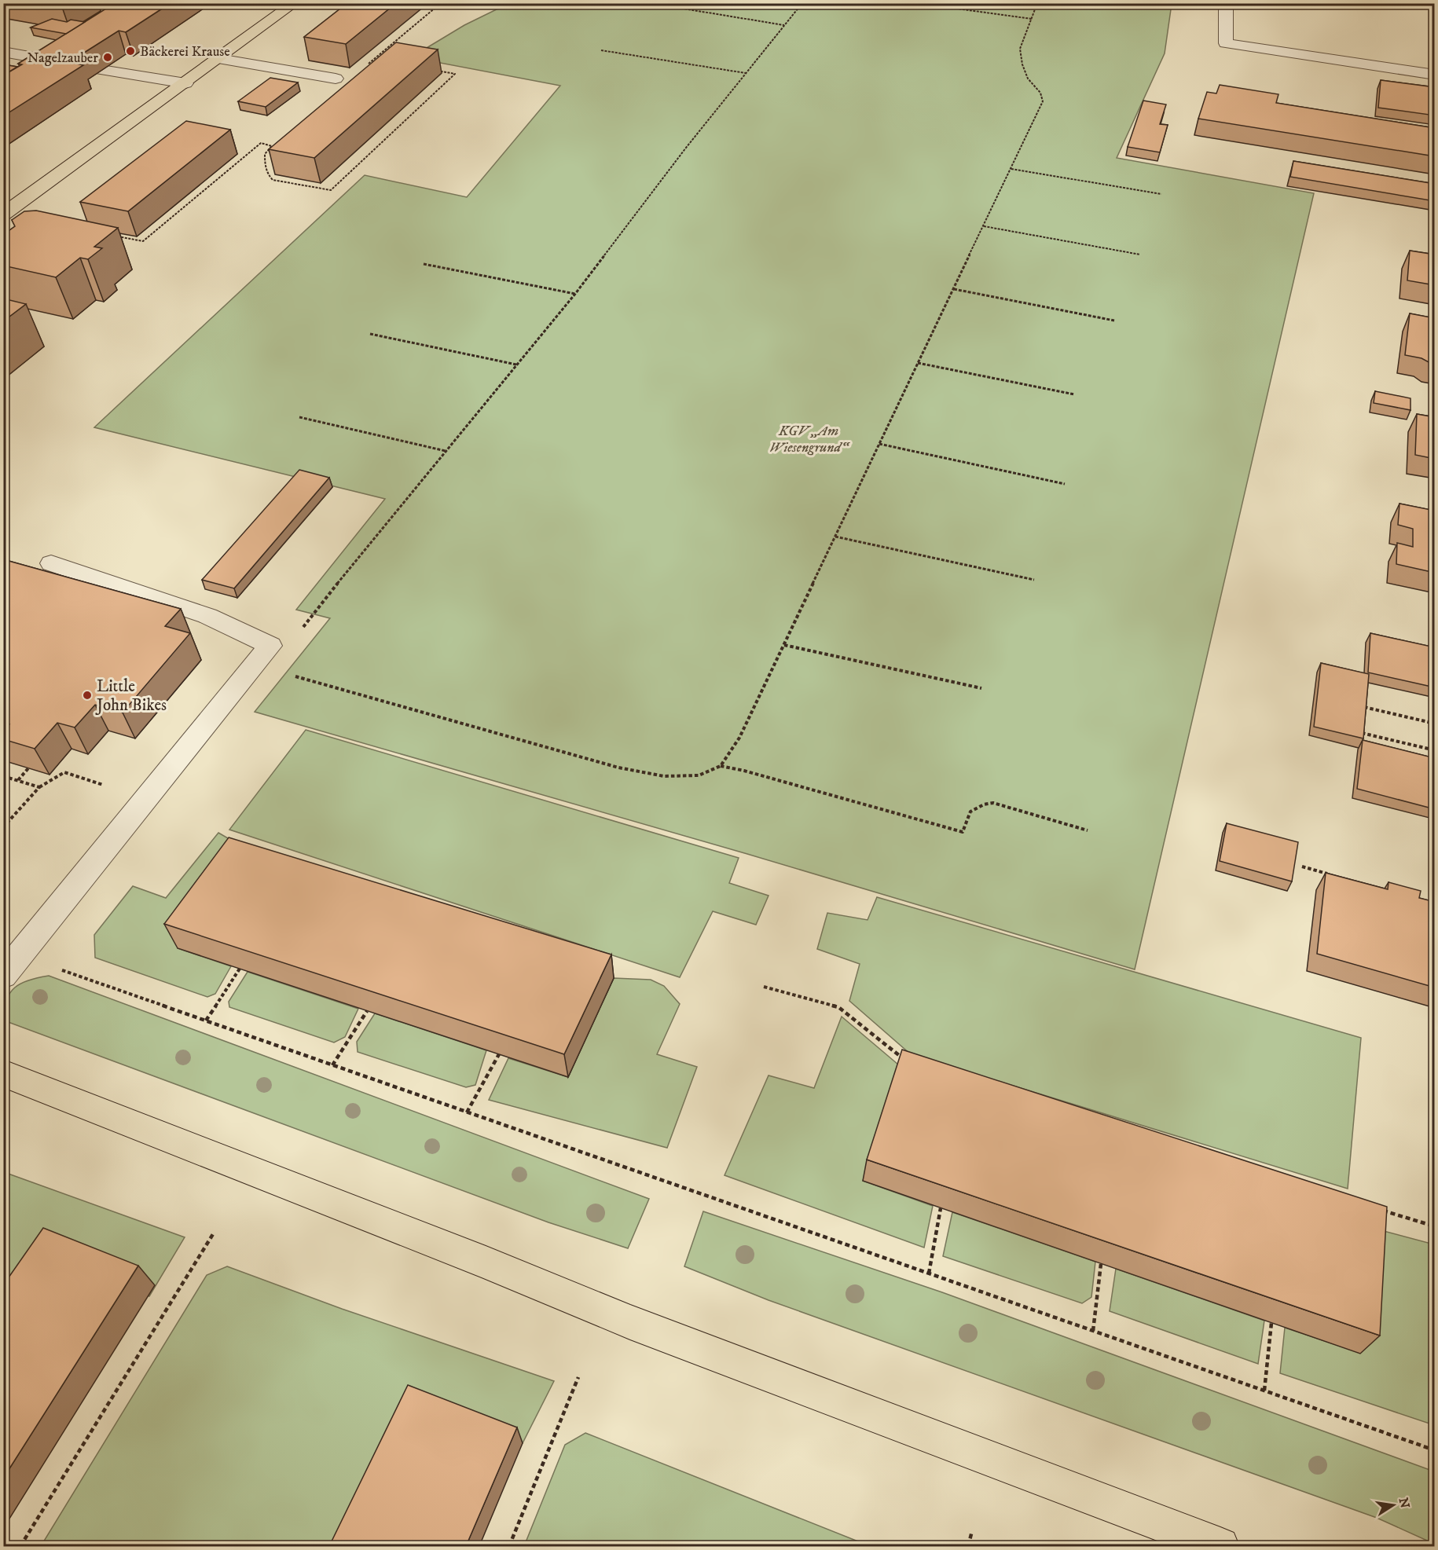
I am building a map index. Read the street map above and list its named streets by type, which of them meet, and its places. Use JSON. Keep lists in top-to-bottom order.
{
  "parks": ["KGV „Am Wiesengrund“"],
  "places": ["Bäckerei Krause", "Nagelzauber", "Little John Bikes"],
  "north": "right"
}
